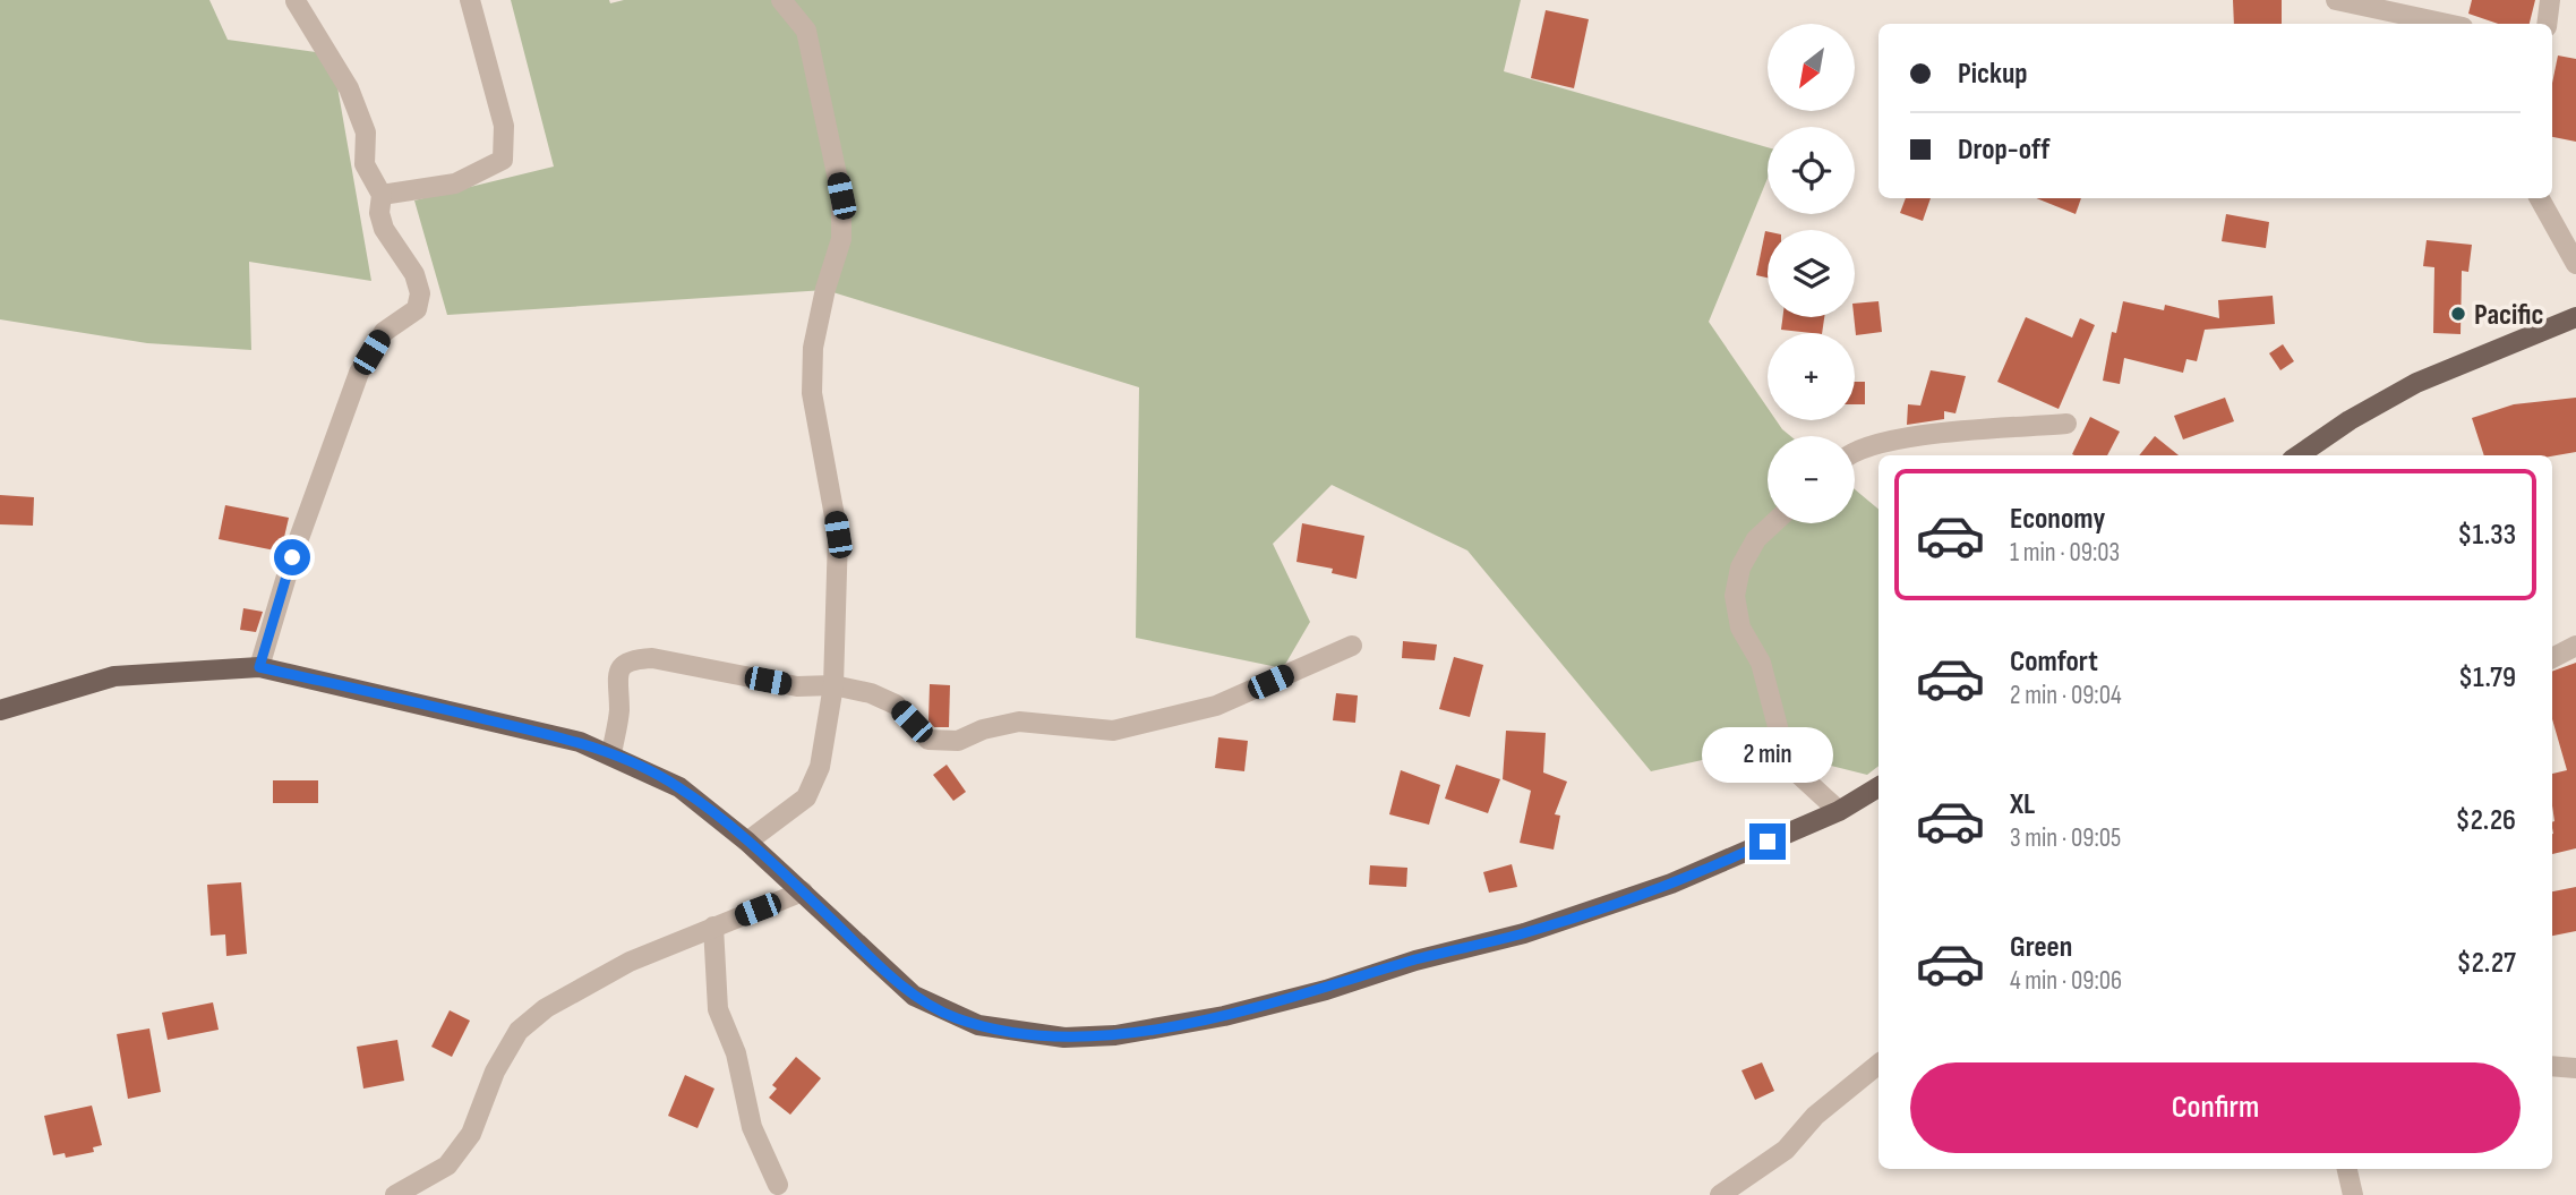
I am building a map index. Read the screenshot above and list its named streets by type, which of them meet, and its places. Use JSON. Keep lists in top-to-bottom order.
{
  "places": ["Pacific"],
  "north": "bottom left",
  "page": {
    "map_buttons": ["+", "−"],
    "banner": ["Pickup", "Drop-off"],
    "list": [
      {
        "name": "Economy",
        "note": "1 min · 09:03",
        "value": "$1.33"
      },
      {
        "name": "Comfort",
        "note": "2 min · 09:04",
        "value": "$1.79"
      },
      {
        "name": "XL",
        "note": "3 min · 09:05",
        "value": "$2.26"
      },
      {
        "name": "Green",
        "note": "4 min · 09:06",
        "value": "$2.27"
      }
    ],
    "bubble": "2 min",
    "buttons": "Confirm"
  }
}
